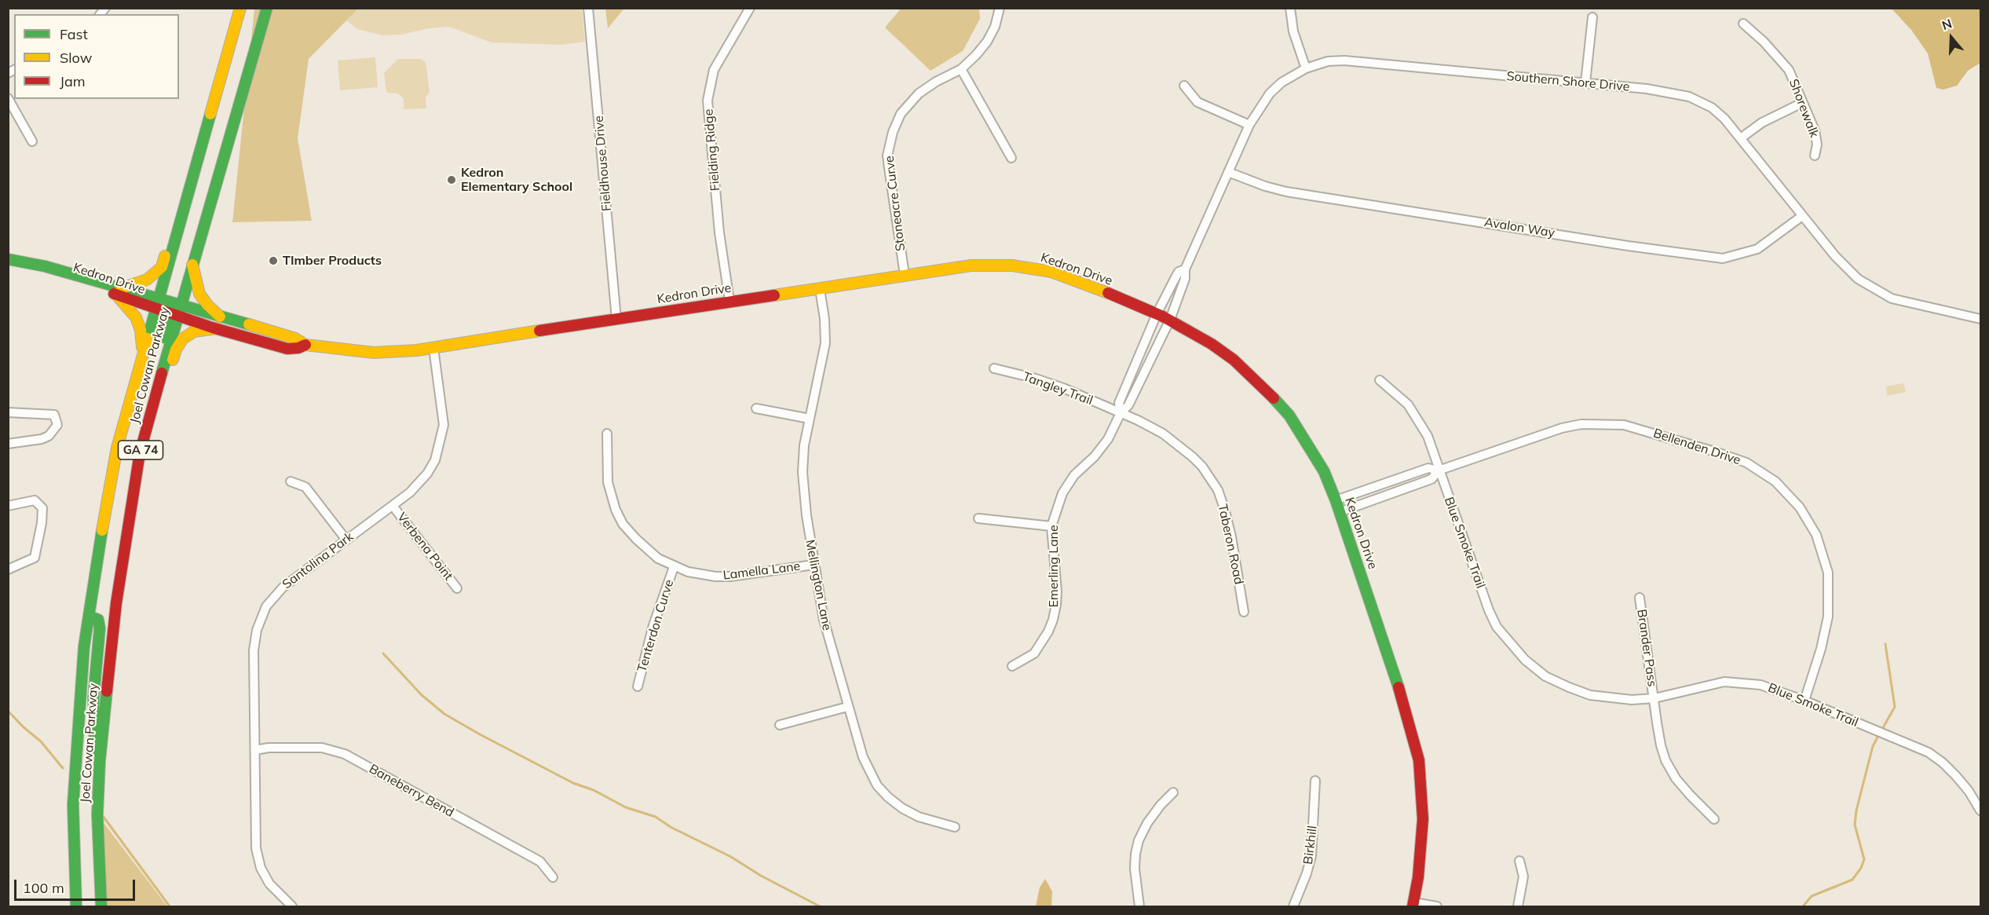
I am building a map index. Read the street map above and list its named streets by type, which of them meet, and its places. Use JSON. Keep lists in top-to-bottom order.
{
  "streets": {
    "main road": ["Kedron Drive", "Joel Cowan Parkway", "GA 74"],
    "street": [
      "Southern Shore Drive",
      "Shorewalk",
      "Fielding Ridge",
      "Fieldhouse Drive",
      "Stoneacre Curve",
      "Avalon Way",
      "Tangley Trail",
      "Bellenden Drive",
      "Blue Smoke Trail",
      "Taberon Road",
      "Verbena Point",
      "Santolina Park",
      "Emerling Lane",
      "Lamella Lane",
      "Mellington Lane",
      "Tenterdon Curve",
      "Brander Pass",
      "Baneberry Bend",
      "Birkhill"
    ]
  },
  "crossings": [
    ["Southern Shore Drive", "Avalon Way"],
    ["Southern Shore Drive", "Kedron Drive"],
    ["Southern Shore Drive", "Emerling Lane"],
    ["Fielding Ridge", "Kedron Drive"],
    ["Fieldhouse Drive", "Kedron Drive"],
    ["Stoneacre Curve", "Kedron Drive"],
    ["Kedron Drive", "Joel Cowan Parkway"],
    ["Kedron Drive", "Bellenden Drive"],
    ["Kedron Drive", "Santolina Park"],
    ["Kedron Drive", "Emerling Lane"],
    ["Kedron Drive", "Mellington Lane"],
    ["Tangley Trail", "Taberon Road"],
    ["Tangley Trail", "Emerling Lane"],
    ["Bellenden Drive", "Blue Smoke Trail"],
    ["Blue Smoke Trail", "Brander Pass"],
    ["Taberon Road", "Emerling Lane"],
    ["Verbena Point", "Santolina Park"],
    ["Santolina Park", "Baneberry Bend"],
    ["Lamella Lane", "Mellington Lane"],
    ["Lamella Lane", "Tenterdon Curve"]
  ],
  "places": ["Kedron Elementary School", "TImber Products"],
  "legend": ["Fast", "Slow", "Jam"],
  "scale_bar": "100 m",
  "north": "top"
}
